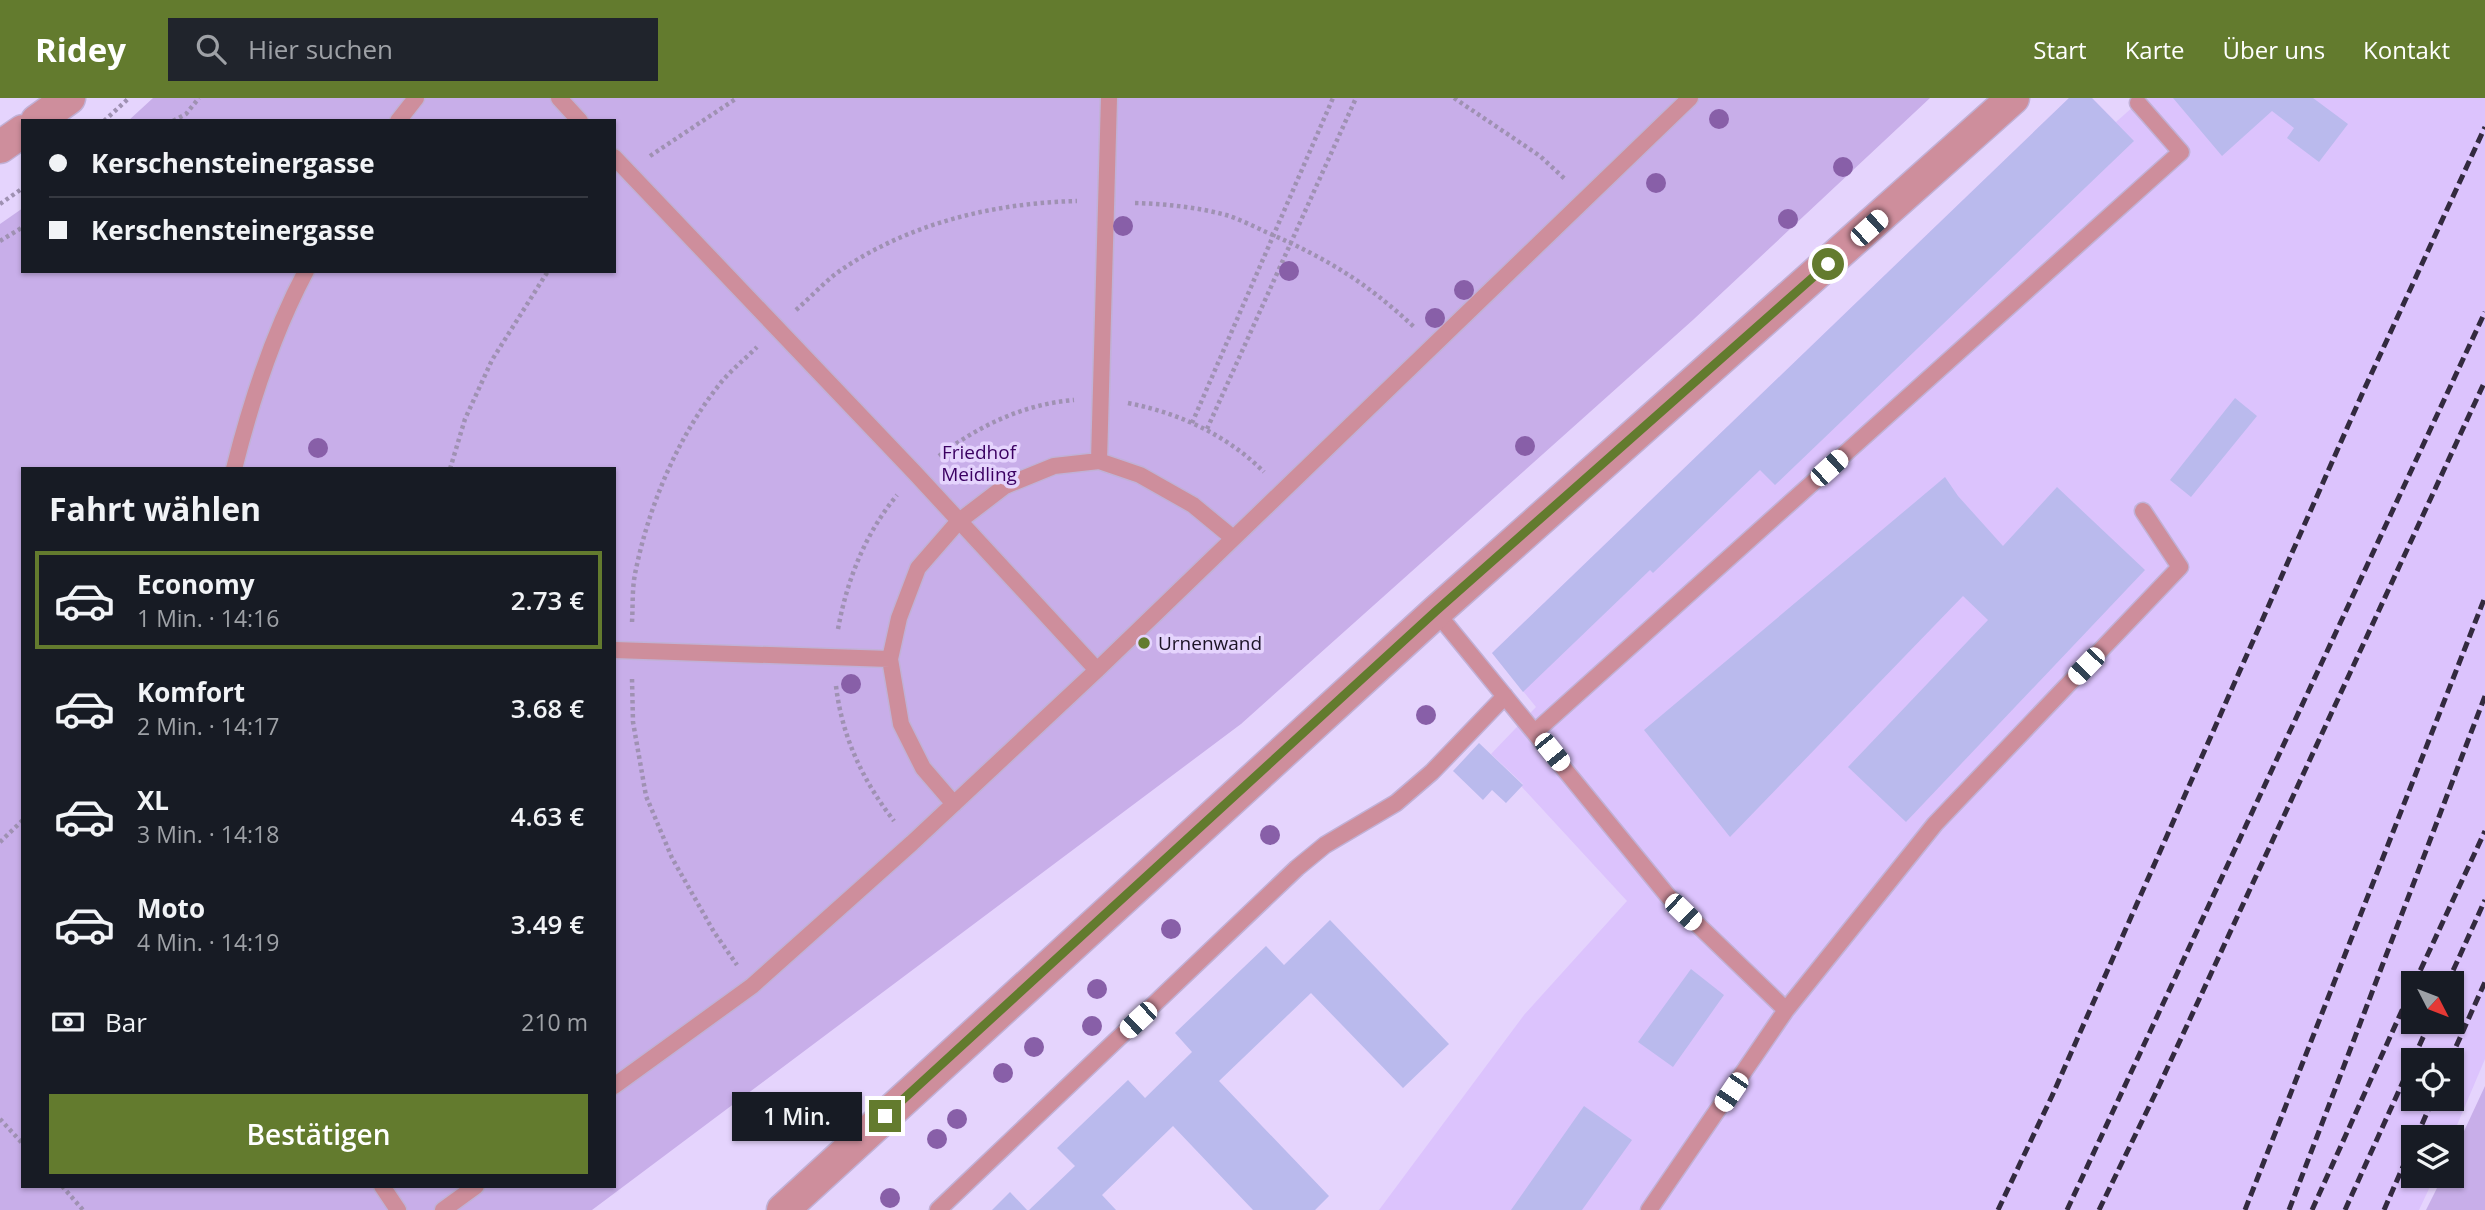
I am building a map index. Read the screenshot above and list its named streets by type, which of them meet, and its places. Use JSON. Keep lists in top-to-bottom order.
{
  "parks": ["Friedhof Meidling"],
  "places": ["Urnenwand"],
  "north": "bottom right",
  "page": {
    "header": "Ridey",
    "search": "Hier suchen",
    "nav": [
      "Start",
      "Karte",
      "Über uns",
      "Kontakt"
    ],
    "banner": ["Kerschensteinergasse", "Kerschensteinergasse"],
    "heading": "Fahrt wählen",
    "list": [
      {
        "name": "Economy",
        "note": "1 Min. · 14:16",
        "value": "2.73 €"
      },
      {
        "name": "Komfort",
        "note": "2 Min. · 14:17",
        "value": "3.68 €"
      },
      {
        "name": "XL",
        "note": "3 Min. · 14:18",
        "value": "4.63 €"
      },
      {
        "name": "Moto",
        "note": "4 Min. · 14:19",
        "value": "3.49 €"
      }
    ],
    "pay": ["Bar", "210 m"],
    "buttons": "Bestätigen",
    "bubble": "1 Min."
  }
}
